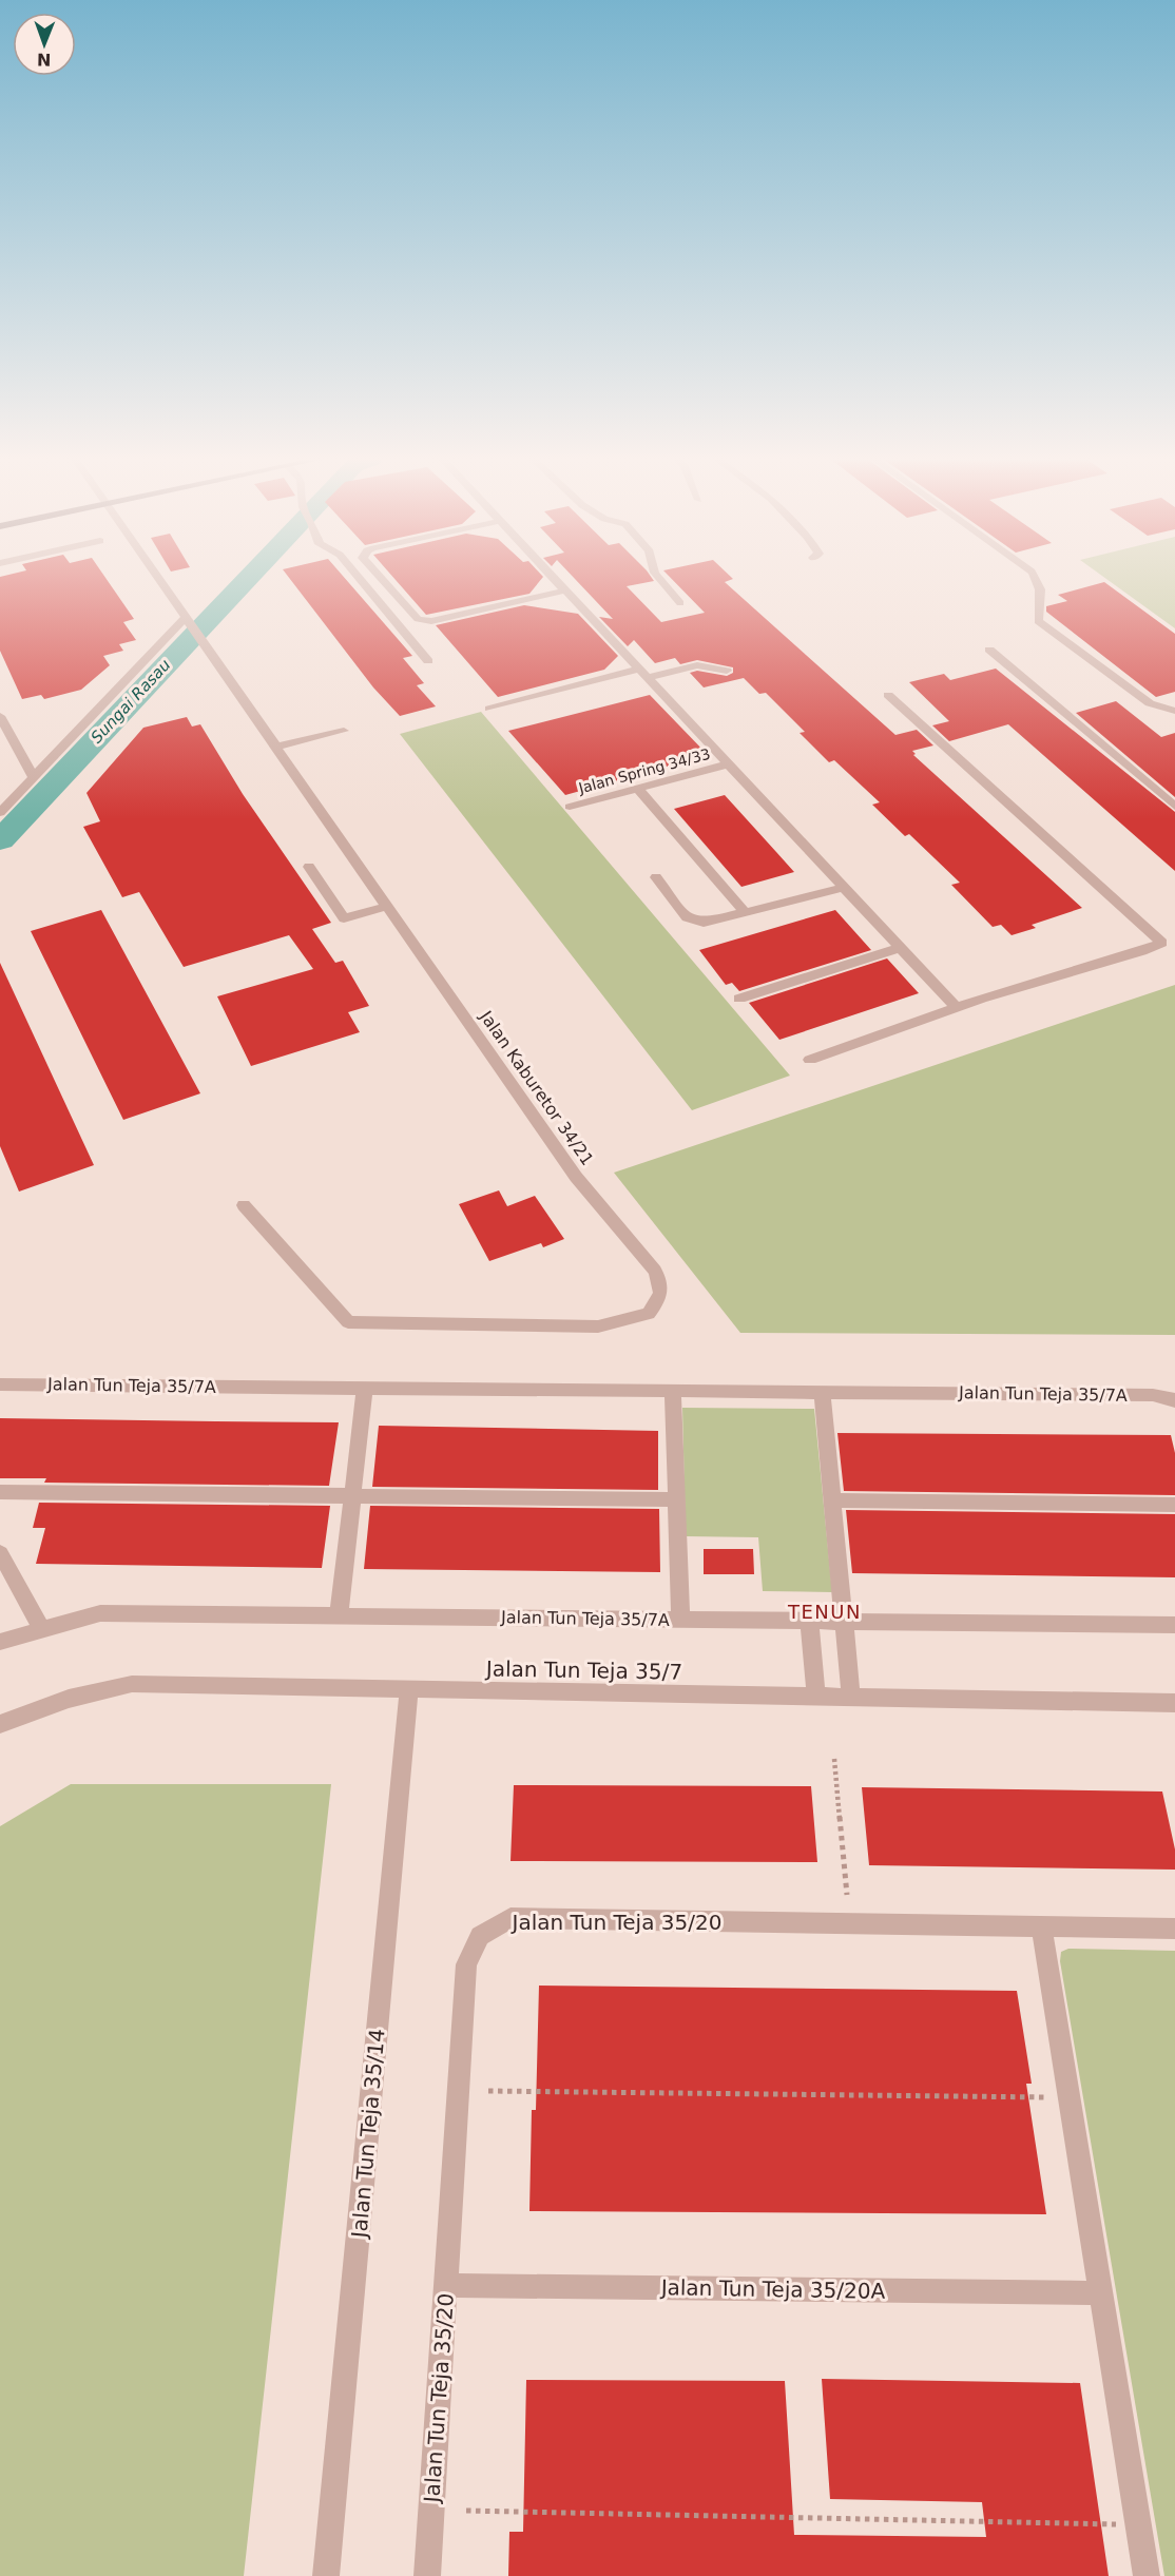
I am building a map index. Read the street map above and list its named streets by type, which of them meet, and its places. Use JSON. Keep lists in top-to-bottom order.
{
  "streets": {
    "street": [
      "Jalan Spring 34/33",
      "Jalan Kaburetor 34/21",
      "Jalan Tun Teja 35/7A",
      "Jalan Tun Teja 35/7",
      "Jalan Tun Teja 35/20",
      "Jalan Tun Teja 35/14",
      "Jalan Tun Teja 35/20A"
    ]
  },
  "crossings": [
    ["Jalan Tun Teja 35/7", "Jalan Tun Teja 35/14"],
    ["Jalan Tun Teja 35/20", "Jalan Tun Teja 35/20A"]
  ],
  "districts": ["TENUN"],
  "water": ["Sungai Rasau"],
  "north": "bottom"
}
